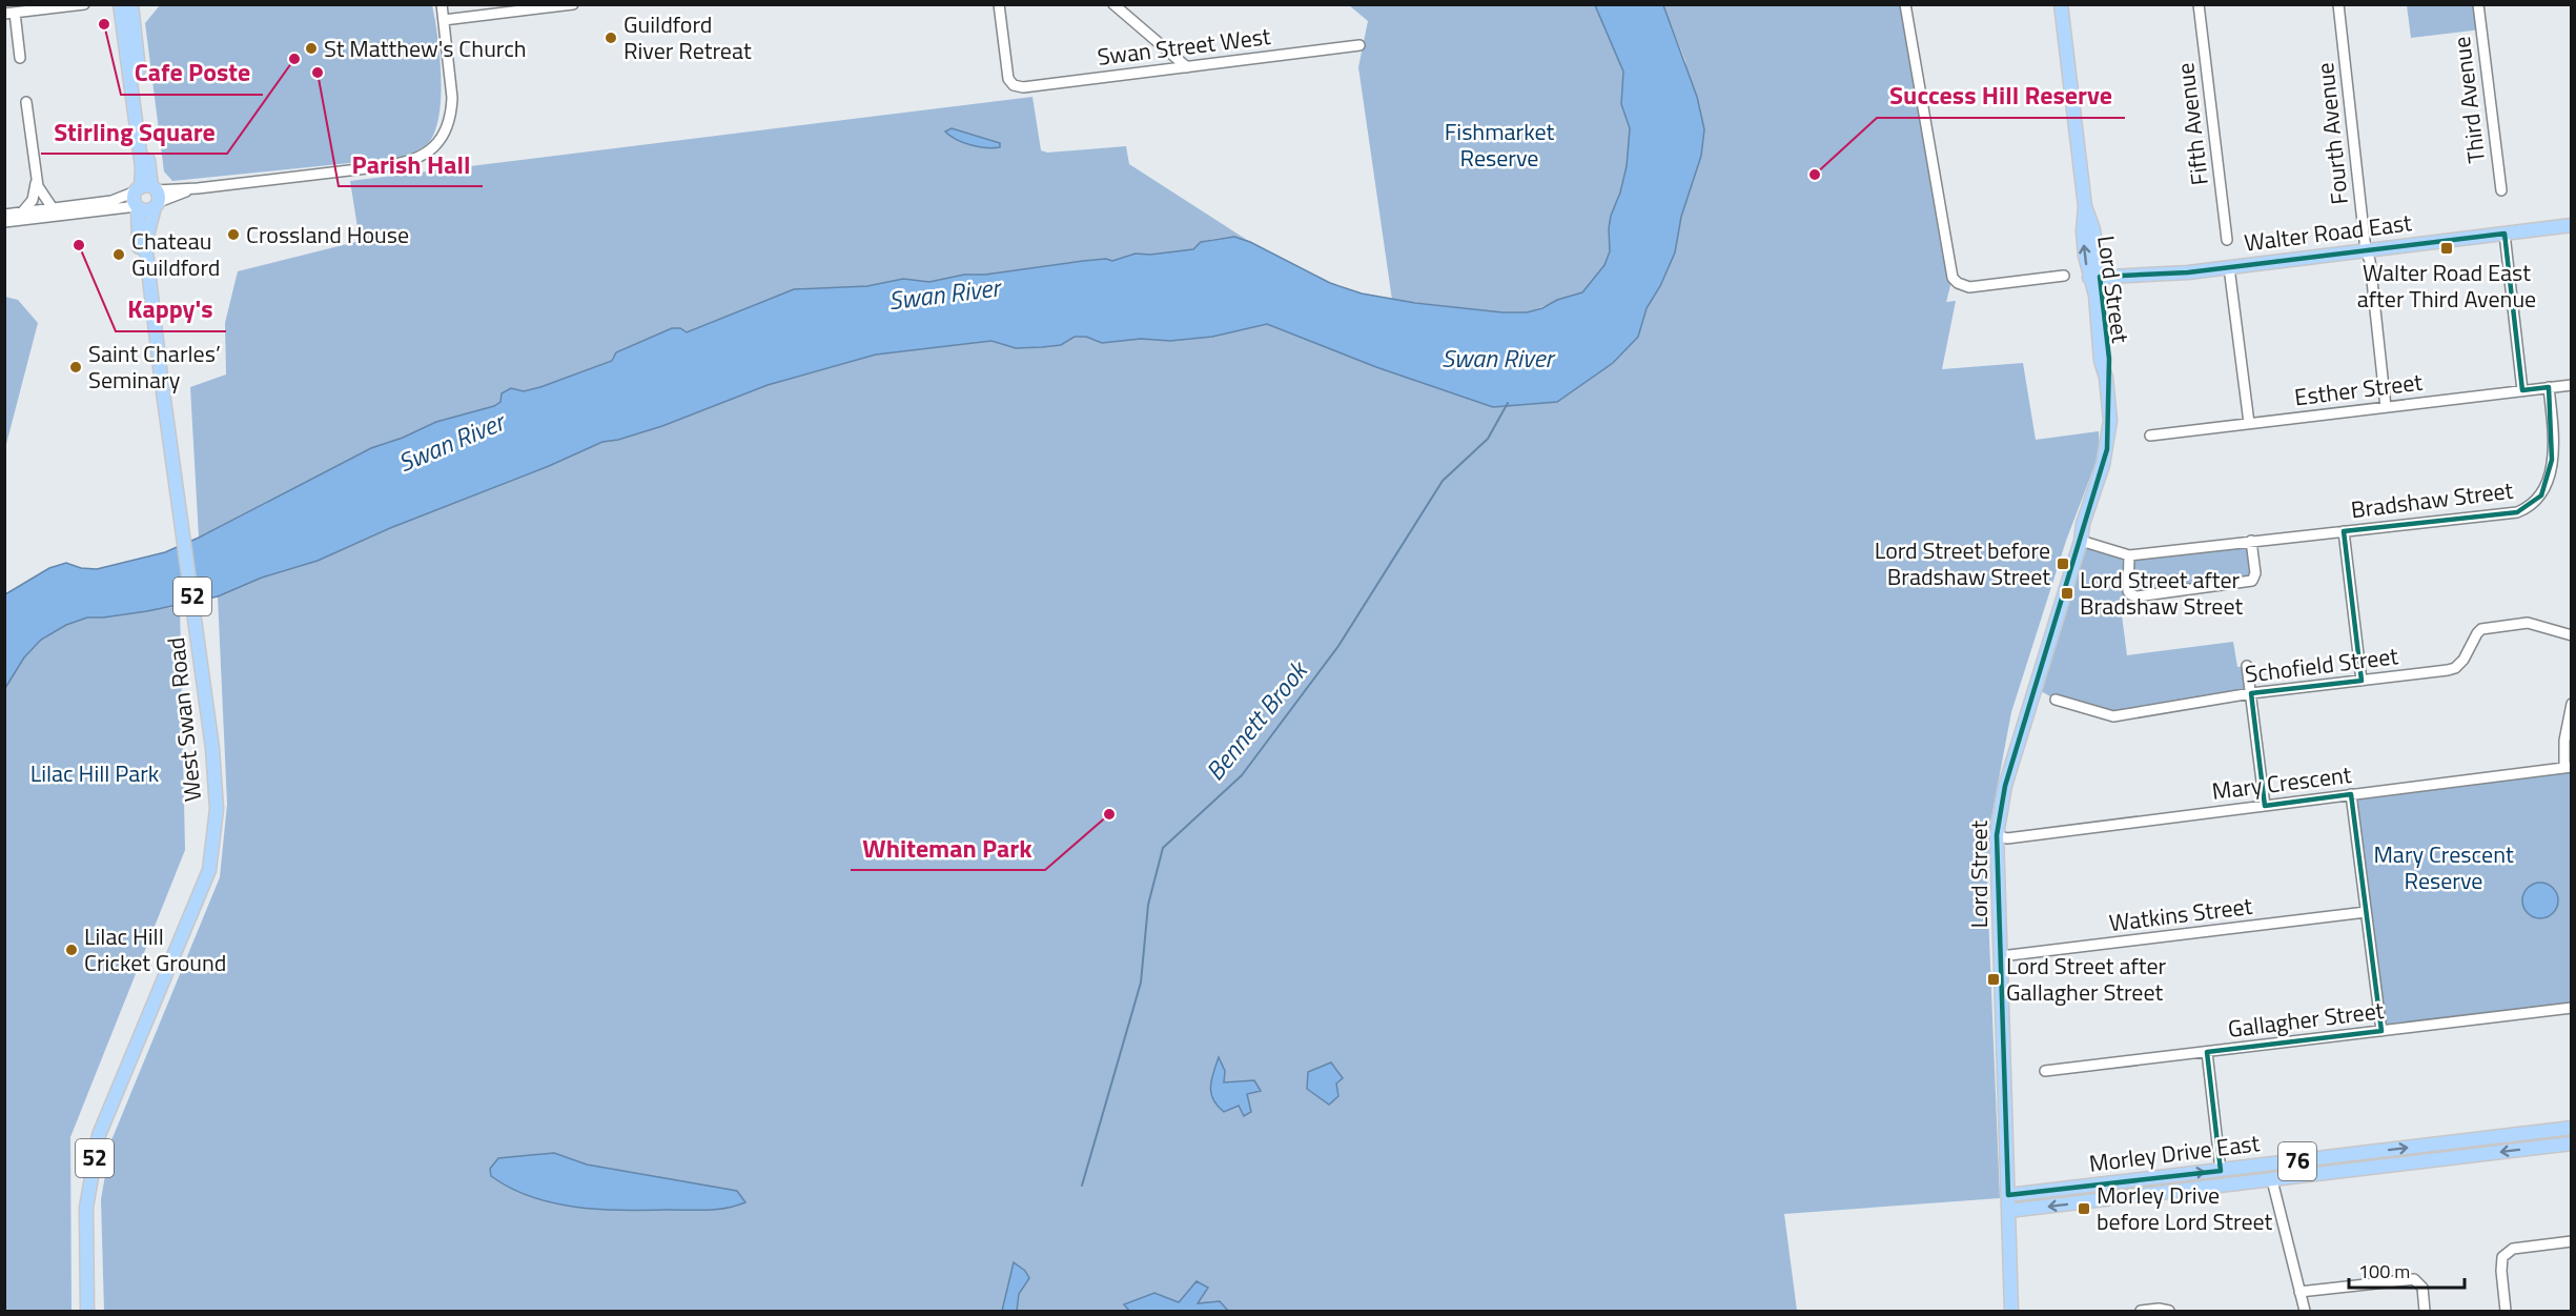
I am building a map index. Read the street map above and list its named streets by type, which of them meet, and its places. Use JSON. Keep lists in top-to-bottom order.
{
  "streets": {
    "main road": [
      "Walter Road East",
      "Lord Street",
      "52",
      "West Swan Road",
      "Morley Drive East",
      "76"
    ],
    "street": [
      "Swan Street West",
      "Third Avenue",
      "Fifth Avenue",
      "Fourth Avenue",
      "Esther Street",
      "Bradshaw Street",
      "Schofield Street",
      "Mary Crescent",
      "Watkins Street",
      "Gallagher Street"
    ]
  },
  "crossings": [
    ["Fourth Avenue", "Walter Road East"],
    ["Fourth Avenue", "Esther Street"],
    ["Walter Road East", "Lord Street"],
    ["Lord Street", "Bradshaw Street"],
    ["Lord Street", "Mary Crescent"],
    ["Lord Street", "Watkins Street"],
    ["Lord Street", "Morley Drive East"],
    ["Esther Street", "Bradshaw Street"],
    ["52", "West Swan Road"]
  ],
  "water": ["Swan River", "Bennett Brook"],
  "parks": ["Fishmarket Reserve", "Lilac Hill Park", "Mary Crescent Reserve"],
  "places": {
    "other": [
      "Cafe Poste",
      "Guildford River Retreat",
      "St Matthew's Church",
      "Stirling Square",
      "Parish Hall",
      "Success Hill Reserve",
      "Crossland House",
      "Kappy's",
      "Chateau Guildford",
      "Saint Charles’ Seminary",
      "Whiteman Park",
      "Lilac Hill Cricket Ground"
    ],
    "transit": [
      "Walter Road East after Third Avenue",
      "Lord Street before Bradshaw Street",
      "Lord Street after Bradshaw Street",
      "Lord Street after Gallagher Street",
      "Morley Drive before Lord Street"
    ]
  },
  "scale_bar": "100 m"
}
